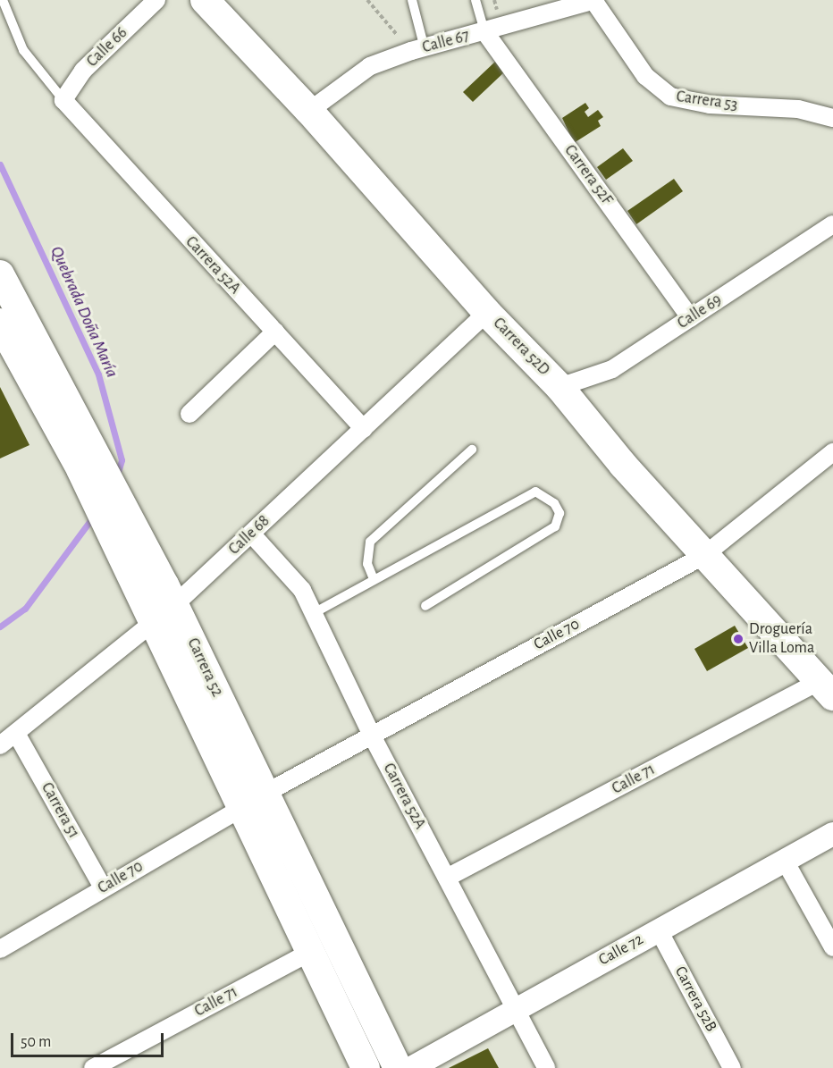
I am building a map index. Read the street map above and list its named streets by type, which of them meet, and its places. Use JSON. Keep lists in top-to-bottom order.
{
  "streets": {
    "main road": ["Carrera 52D", "Carrera 52"],
    "street": [
      "Calle 67",
      "Calle 66",
      "Carrera 53",
      "Carrera 52F",
      "Carrera 52A",
      "Calle 69",
      "Calle 68",
      "Calle 70",
      "Calle 71",
      "Carrera 51",
      "Calle 72",
      "Carrera 52B"
    ]
  },
  "crossings": [
    ["Calle 67", "Carrera 53"],
    ["Calle 67", "Carrera 52F"],
    ["Calle 67", "Carrera 52D"],
    ["Calle 66", "Carrera 52A"],
    ["Carrera 52F", "Calle 69"],
    ["Carrera 52A", "Calle 68"],
    ["Carrera 52A", "Calle 70"],
    ["Carrera 52A", "Calle 71"],
    ["Carrera 52A", "Calle 72"],
    ["Calle 69", "Carrera 52D"],
    ["Carrera 52D", "Calle 68"],
    ["Carrera 52D", "Calle 70"],
    ["Carrera 52D", "Calle 71"],
    ["Calle 68", "Carrera 52"],
    ["Calle 68", "Carrera 51"],
    ["Calle 70", "Carrera 52"],
    ["Calle 70", "Carrera 51"],
    ["Carrera 52", "Calle 71"],
    ["Calle 72", "Carrera 52B"]
  ],
  "water": ["Quebrada Doña María"],
  "places": ["Droguería Villa Loma"],
  "scale_bar": "50 m"
}
